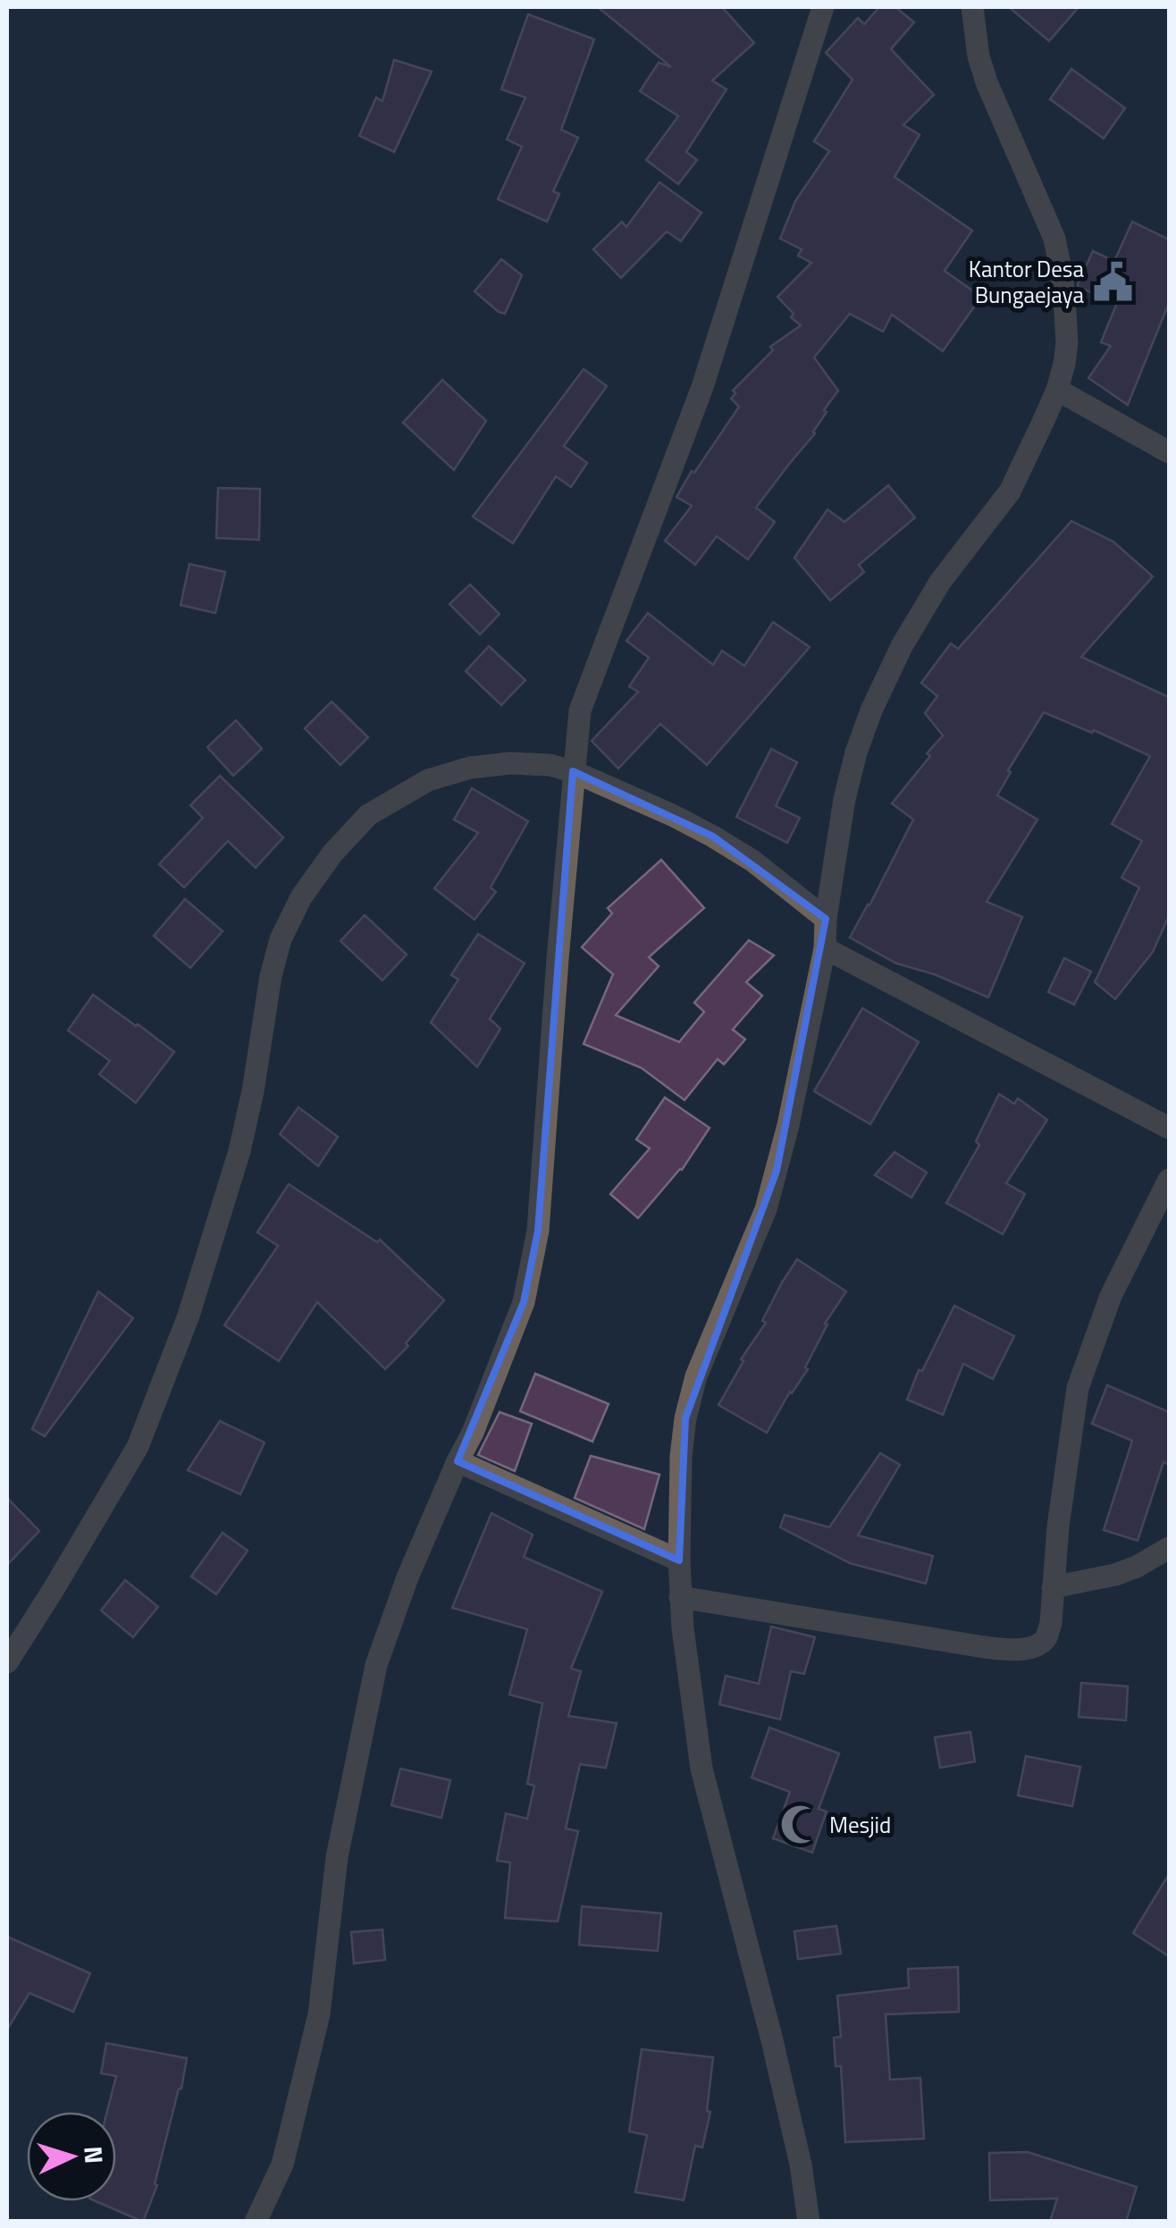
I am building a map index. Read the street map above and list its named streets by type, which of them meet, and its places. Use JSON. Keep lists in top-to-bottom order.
{
  "places": {
    "public building": ["Kantor Desa Bungaejaya"],
    "mosque": ["Mesjid"]
  },
  "north": "right"
}
